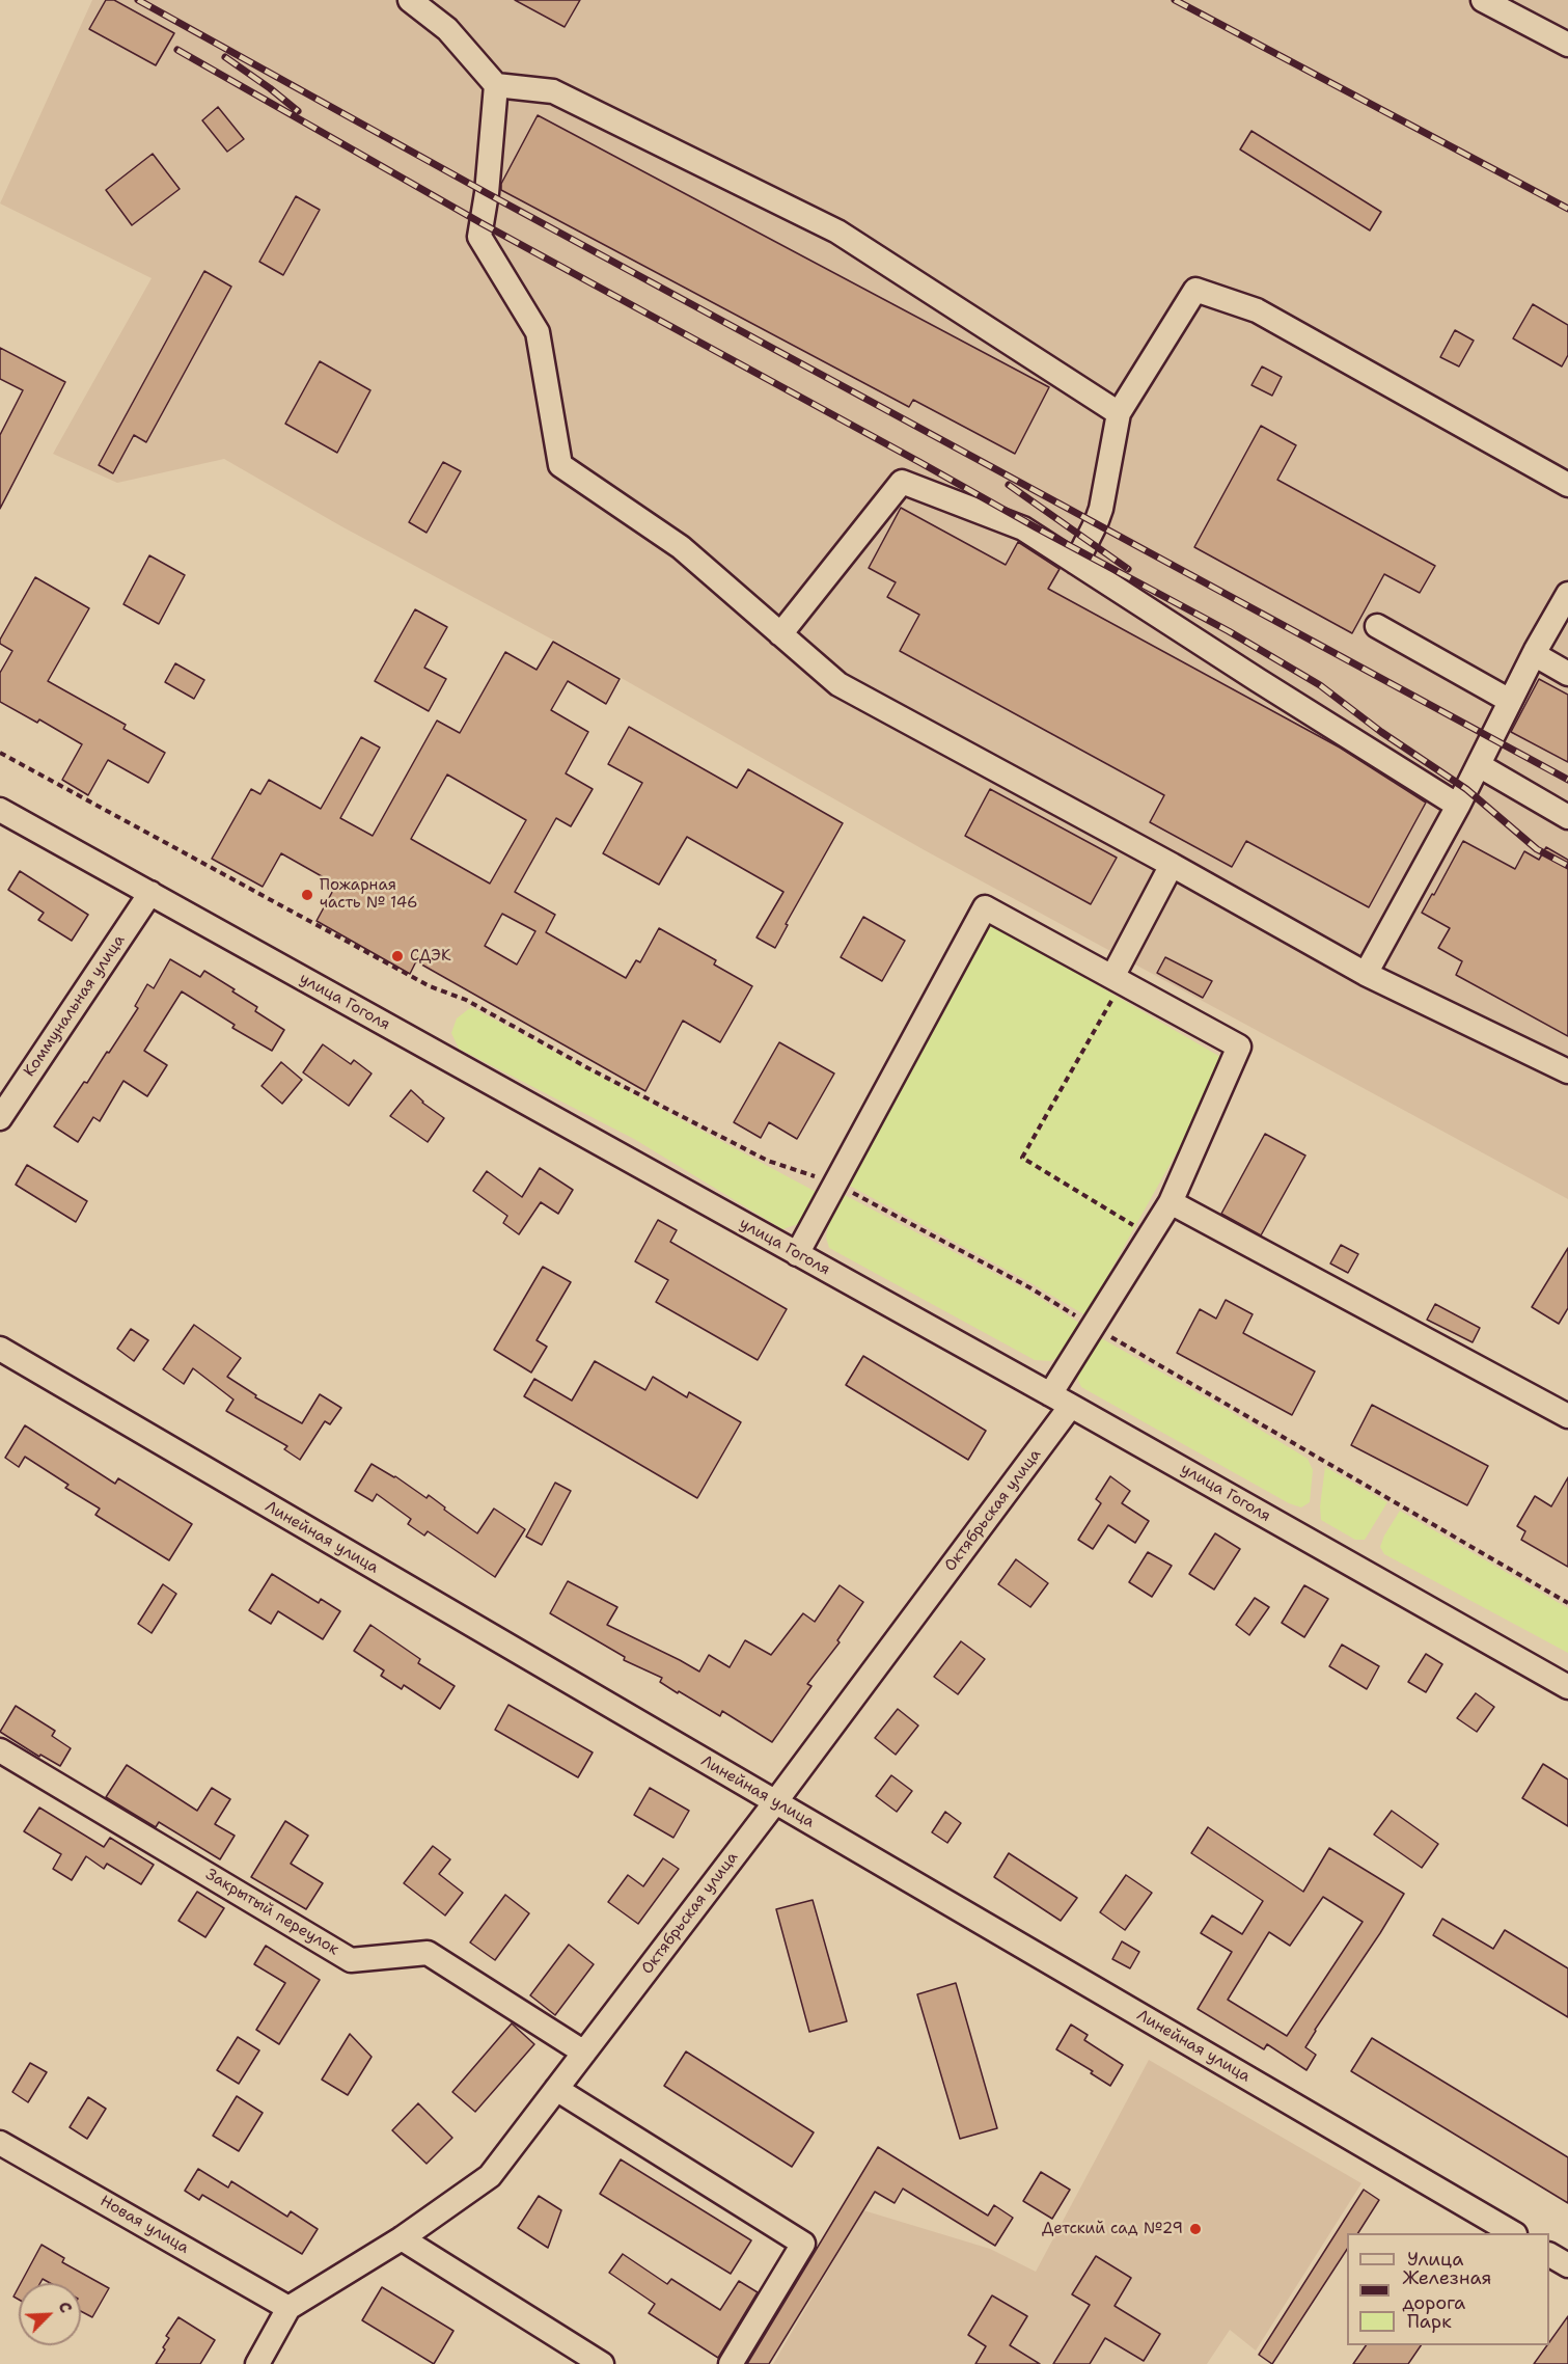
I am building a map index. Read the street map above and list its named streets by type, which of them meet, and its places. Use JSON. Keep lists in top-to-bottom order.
{
  "streets": {
    "street": [
      "улица Гоголя",
      "Коммунальная улица",
      "Октябрьская улица",
      "Линейная улица",
      "Закрытый переулок",
      "Новая улица"
    ]
  },
  "crossings": [
    ["улица Гоголя", "Коммунальная улица"],
    ["улица Гоголя", "Октябрьская улица"],
    ["Октябрьская улица", "Линейная улица"],
    ["Октябрьская улица", "Закрытый переулок"],
    ["Октябрьская улица", "Новая улица"]
  ],
  "places": ["Пожарная часть № 146", "СДЭК", "Детский сад №29"],
  "legend": ["Улица", "Железная дорога", "Парк"],
  "north": "top right"
}
